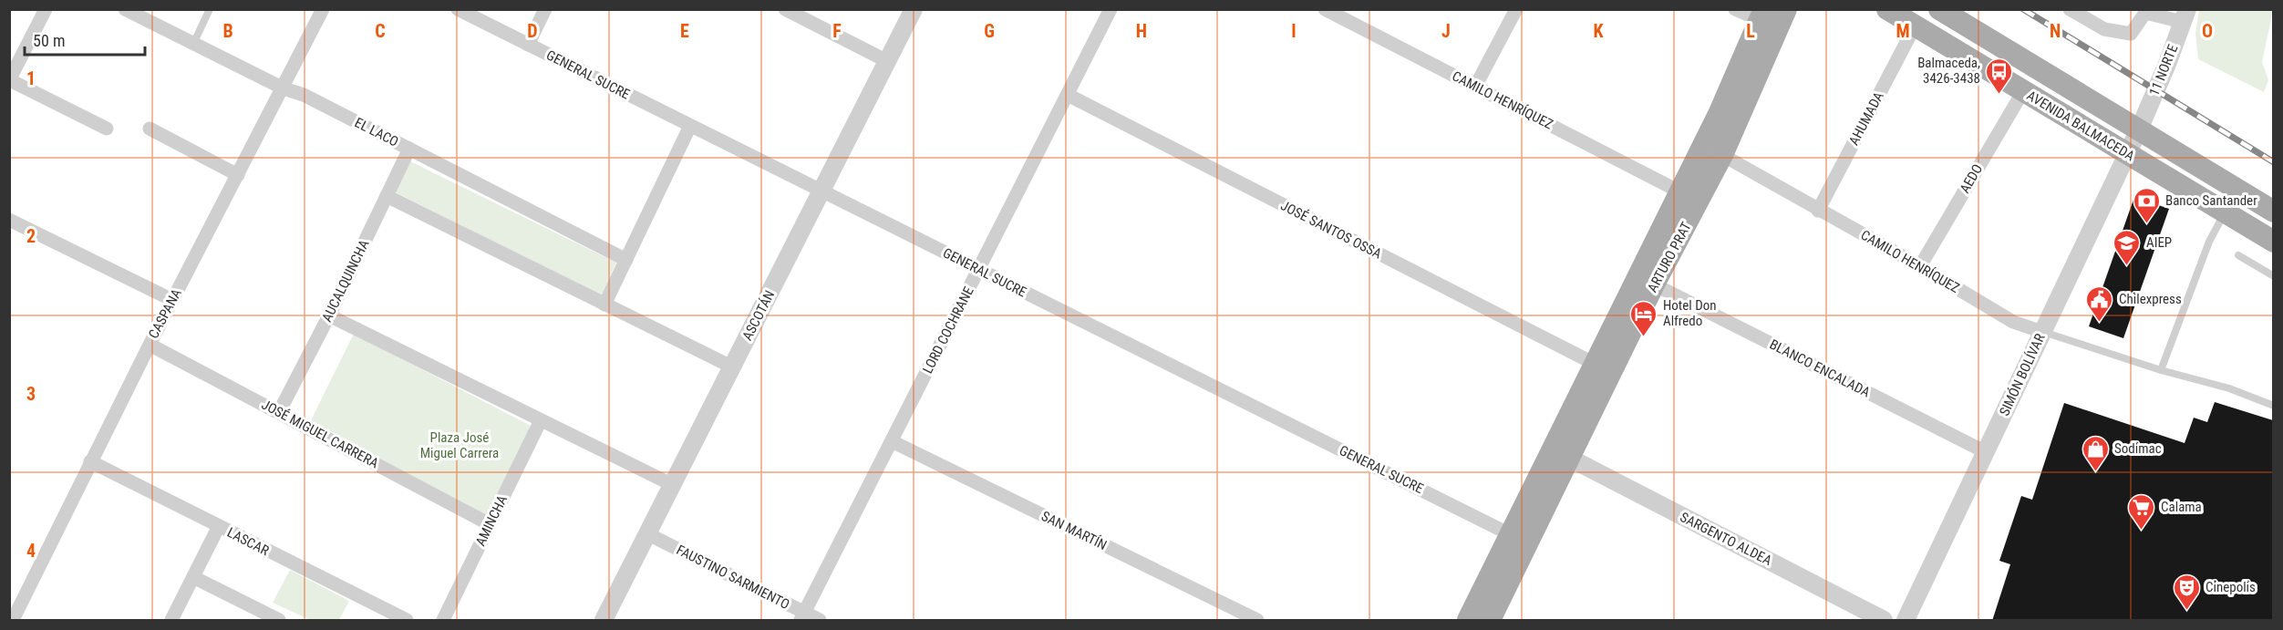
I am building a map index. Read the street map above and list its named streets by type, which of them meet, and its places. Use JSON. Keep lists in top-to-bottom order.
{
  "streets": {
    "main road": ["AVENIDA BALMACEDA", "ARTURO PRAT"],
    "street": [
      "11 NORTE",
      "GENERAL SUCRE",
      "CAMILO HENRÍQUEZ",
      "AHUMADA",
      "EL LACO",
      "AEDO",
      "JOSÉ SANTOS OSSA",
      "AUCALQUINCHA",
      "CASPANA",
      "ASCOTÁN",
      "LORD COCHRANE",
      "BLANCO ENCALADA",
      "SIMÓN BOLÍVAR",
      "JOSÉ MIGUEL CARRERA",
      "AMINCHA",
      "SAN MARTÍN",
      "SARGENTO ALDEA",
      "LASCAR",
      "FAUSTINO SARMIENTO"
    ]
  },
  "crossings": [
    ["11 NORTE", "AVENIDA BALMACEDA"],
    ["11 NORTE", "SIMÓN BOLÍVAR"],
    ["GENERAL SUCRE", "ARTURO PRAT"],
    ["GENERAL SUCRE", "ASCOTÁN"],
    ["GENERAL SUCRE", "LORD COCHRANE"],
    ["CAMILO HENRÍQUEZ", "AHUMADA"],
    ["CAMILO HENRÍQUEZ", "AEDO"],
    ["CAMILO HENRÍQUEZ", "ARTURO PRAT"],
    ["CAMILO HENRÍQUEZ", "SIMÓN BOLÍVAR"],
    ["AHUMADA", "AVENIDA BALMACEDA"],
    ["AVENIDA BALMACEDA", "AEDO"],
    ["AVENIDA BALMACEDA", "SIMÓN BOLÍVAR"],
    ["EL LACO", "AUCALQUINCHA"],
    ["EL LACO", "CASPANA"],
    ["JOSÉ SANTOS OSSA", "ARTURO PRAT"],
    ["JOSÉ SANTOS OSSA", "LORD COCHRANE"],
    ["ARTURO PRAT", "BLANCO ENCALADA"],
    ["ARTURO PRAT", "SARGENTO ALDEA"],
    ["AUCALQUINCHA", "JOSÉ MIGUEL CARRERA"],
    ["CASPANA", "JOSÉ MIGUEL CARRERA"],
    ["CASPANA", "LASCAR"],
    ["ASCOTÁN", "FAUSTINO SARMIENTO"],
    ["LORD COCHRANE", "SAN MARTÍN"],
    ["LORD COCHRANE", "FAUSTINO SARMIENTO"],
    ["BLANCO ENCALADA", "SIMÓN BOLÍVAR"],
    ["JOSÉ MIGUEL CARRERA", "AMINCHA"]
  ],
  "parks": ["Plaza José Miguel Carrera"],
  "places": {
    "bus stop": ["Balmaceda, 3426-3438"],
    "bank": ["Banco Santander"],
    "school or university": ["AIEP"],
    "public building": ["Chilexpress"],
    "hotel": ["Hotel Don Alfredo"],
    "shop": ["Sodimac"],
    "supermarket": ["Calama"],
    "theatre": ["Cinepolis"]
  },
  "scale_bar": "50 m",
  "grid": {
    "columns": [
      "B",
      "C",
      "D",
      "E",
      "F",
      "G",
      "H",
      "I",
      "J",
      "K",
      "L",
      "M",
      "N",
      "O"
    ],
    "rows": [
      "1",
      "2",
      "3",
      "4"
    ]
  }
}
